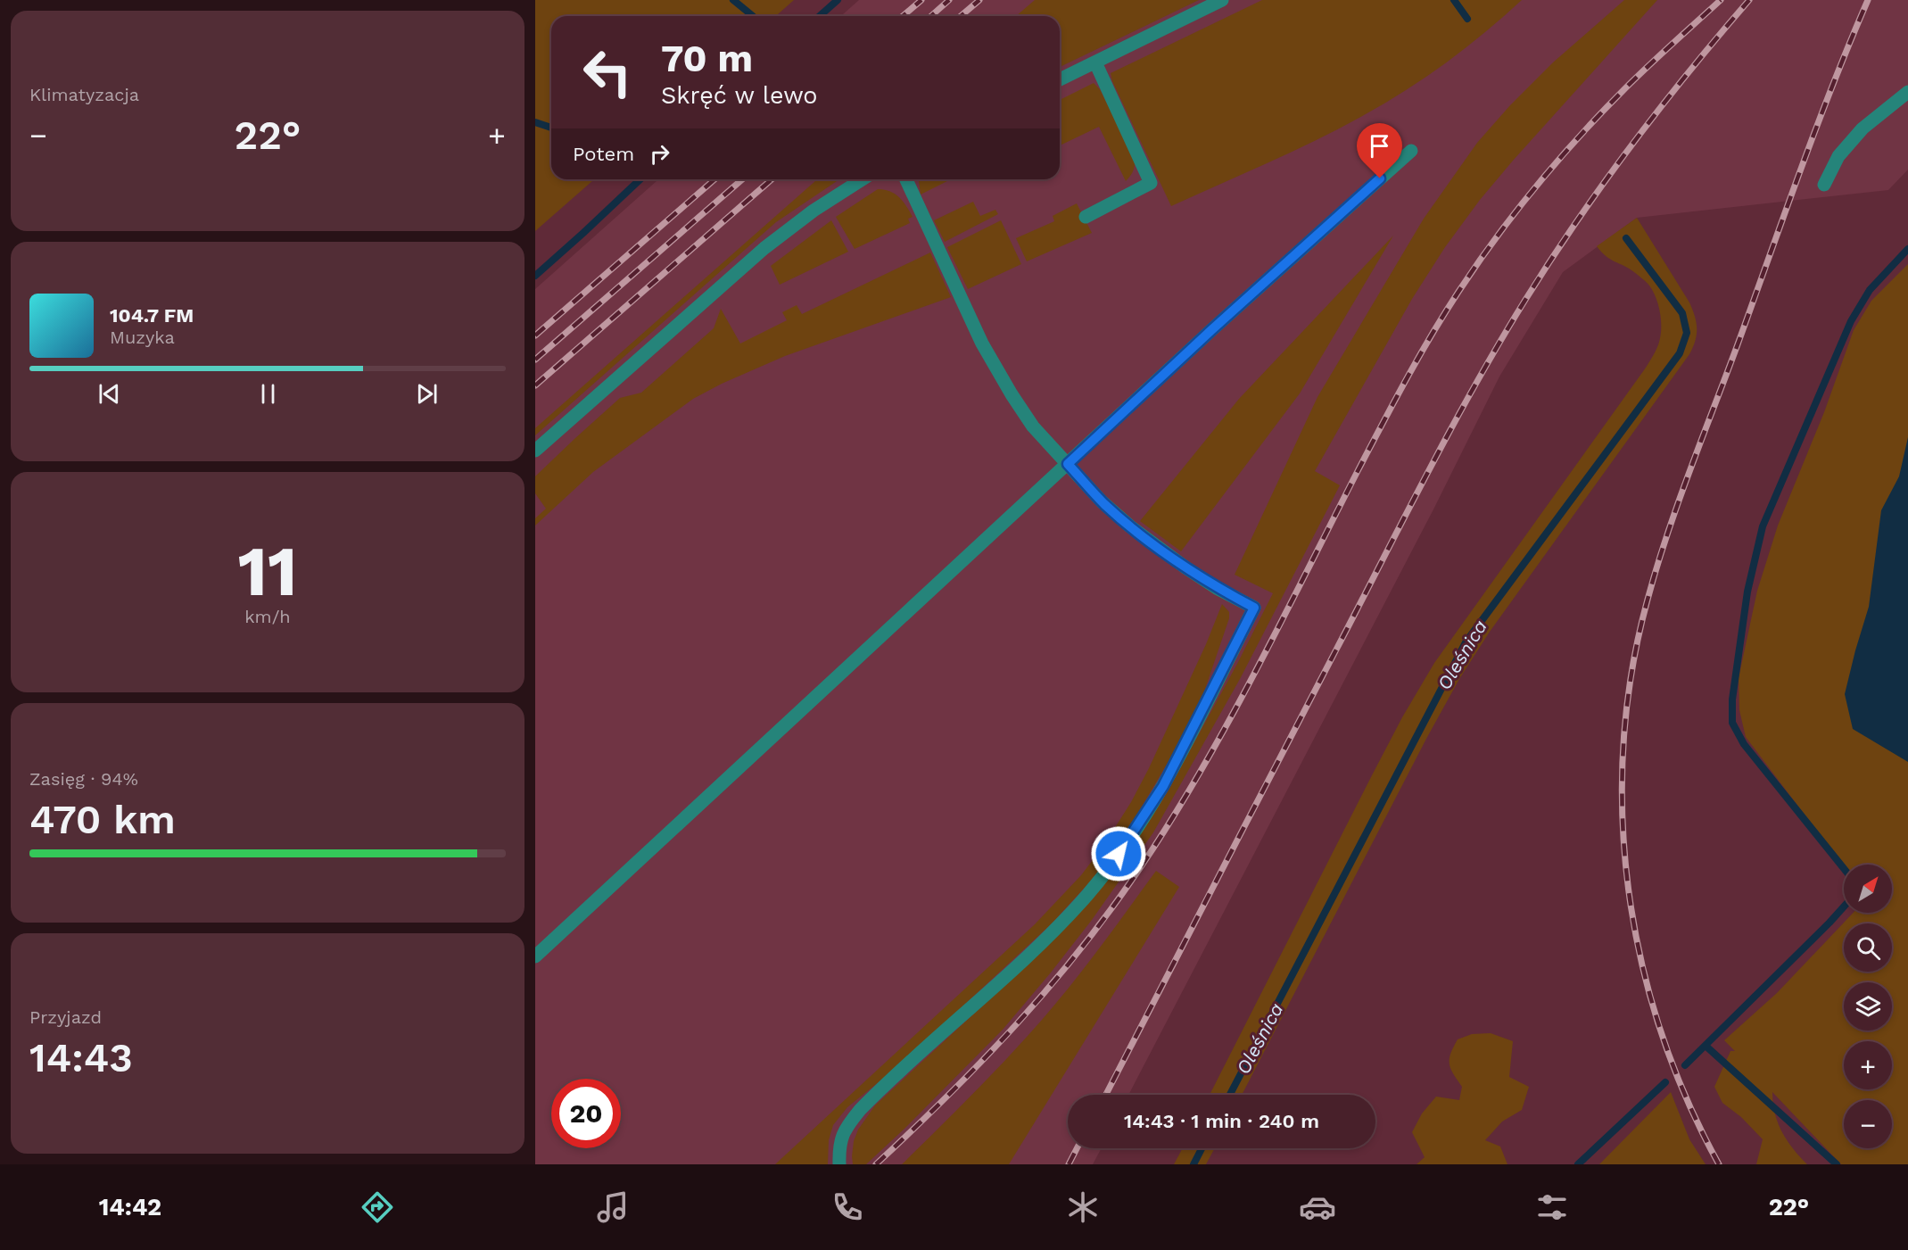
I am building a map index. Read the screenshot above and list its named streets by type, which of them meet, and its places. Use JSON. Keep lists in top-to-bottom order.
{
  "water": ["Oleśnica"],
  "north": "top right",
  "page": {
    "tile": [
      "Klimatyzacja",
      ["11", "km/h"],
      ["Zasięg · 94%", "470 km"],
      ["Przyjazd", "14:43"]
    ],
    "turn": ["70 m", "Skręć w lewo"],
    "heat": ["−", "22°", "+"],
    "then": "Potem",
    "song": ["104.7 FM", "Muzyka"],
    "map_buttons": ["+", "−"],
    "limit": "20",
    "trip": "14:43 · 1 min · 240 m",
    "tabs": ["14:42", "22°"]
  }
}
